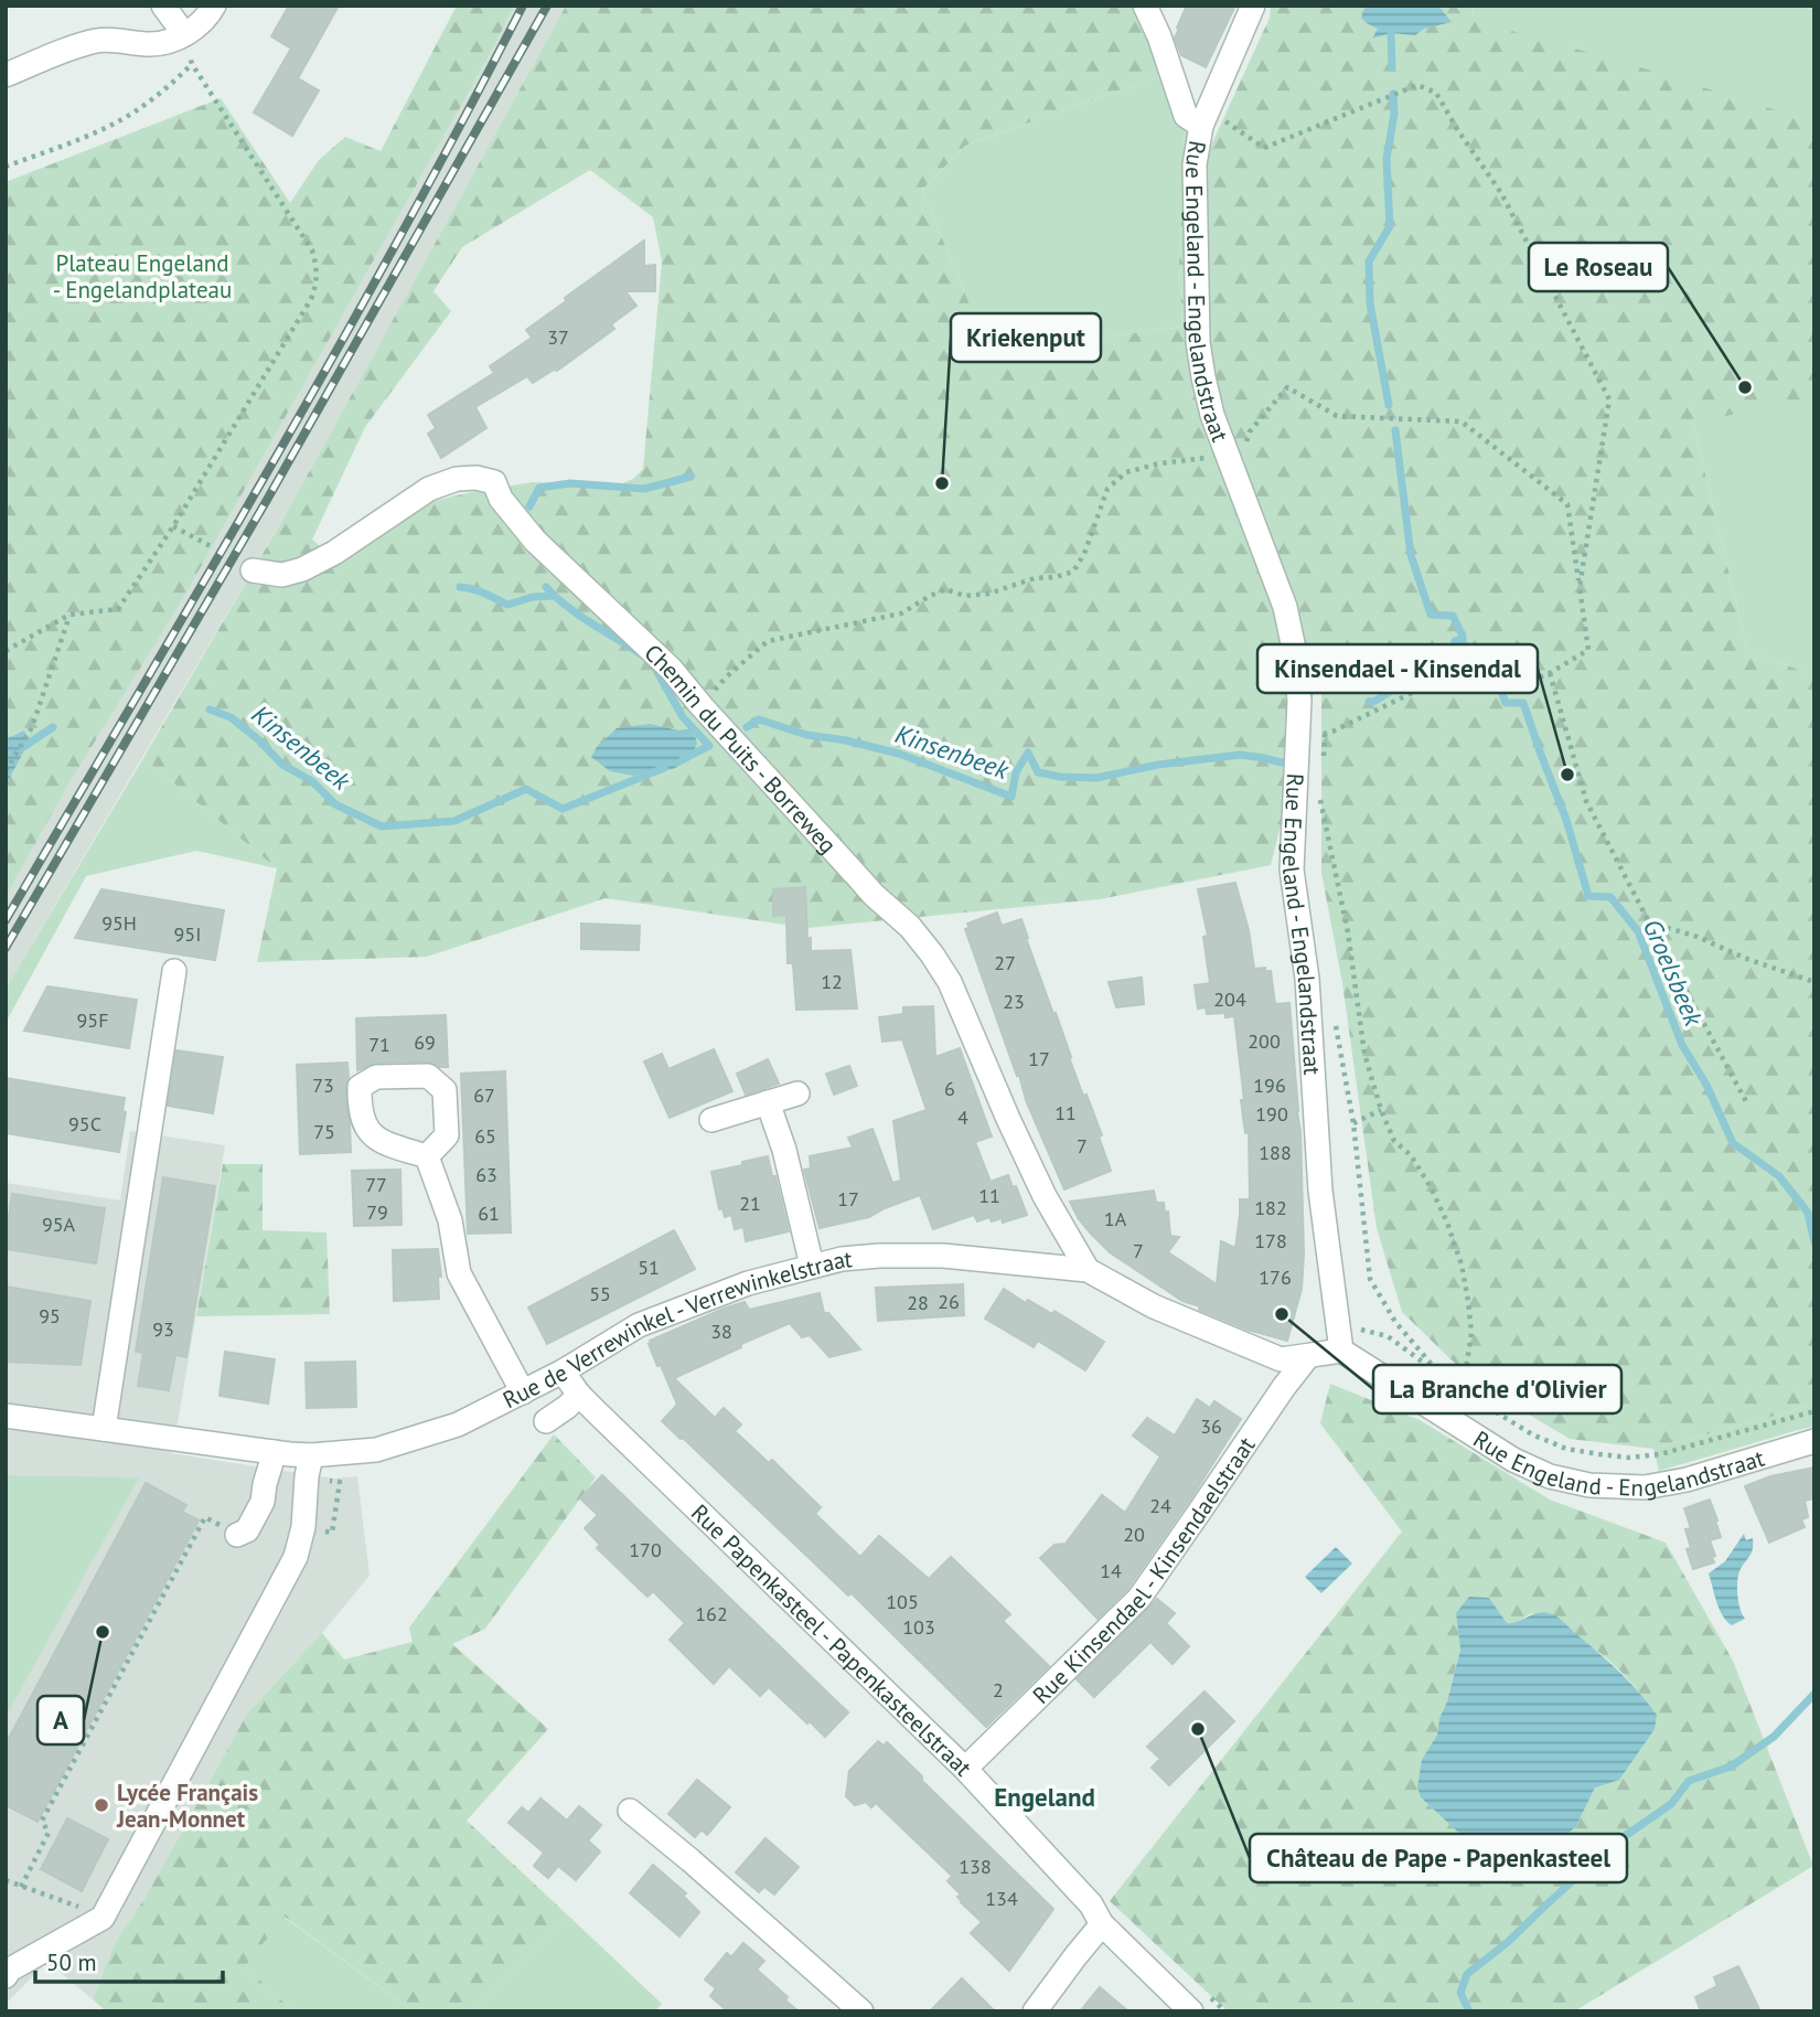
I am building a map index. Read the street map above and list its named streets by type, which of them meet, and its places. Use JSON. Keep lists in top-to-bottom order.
{
  "streets": {
    "street": [
      "Rue Engeland - Engelandstraat",
      "Chemin du Puits - Borreweg",
      "Rue de Verrewinkel - Verrewinkelstraat",
      "Rue Kinsendael - Kinsendaelstraat",
      "Rue Papenkasteel - Papenkasteelstraat"
    ]
  },
  "crossings": [
    ["Rue Engeland - Engelandstraat", "Rue de Verrewinkel - Verrewinkelstraat"],
    ["Chemin du Puits - Borreweg", "Rue de Verrewinkel - Verrewinkelstraat"],
    ["Rue de Verrewinkel - Verrewinkelstraat", "Rue Kinsendael - Kinsendaelstraat"],
    ["Rue de Verrewinkel - Verrewinkelstraat", "Rue Papenkasteel - Papenkasteelstraat"],
    ["Rue Kinsendael - Kinsendaelstraat", "Rue Papenkasteel - Papenkasteelstraat"]
  ],
  "districts": ["Engeland"],
  "water": ["Kinsenbeek", "Groelsbeek"],
  "parks": ["Plateau Engeland - Engelandplateau"],
  "places": [
    "Le Roseau",
    "Kriekenput",
    "Kinsendael - Kinsendal",
    "La Branche d'Olivier",
    "A",
    "Château de Pape - Papenkasteel",
    "Lycée Français Jean-Monnet"
  ],
  "house_numbers": [
    "37",
    "95H",
    "95I",
    "27",
    "12",
    "204",
    "23",
    "95F",
    "200",
    "69",
    "71",
    "17",
    "73",
    "196",
    "6",
    "67",
    "11",
    "190",
    "4",
    "95C",
    "75",
    "65",
    "7",
    "188",
    "63",
    "77",
    "11",
    "17",
    "21",
    "182",
    "79",
    "61",
    "1A",
    "95A",
    "178",
    "7",
    "51",
    "176",
    "55",
    "26",
    "28",
    "95",
    "93",
    "38",
    "36",
    "24",
    "20",
    "170",
    "14",
    "105",
    "162",
    "103",
    "2",
    "138",
    "134"
  ],
  "scale_bar": "50 m"
}
